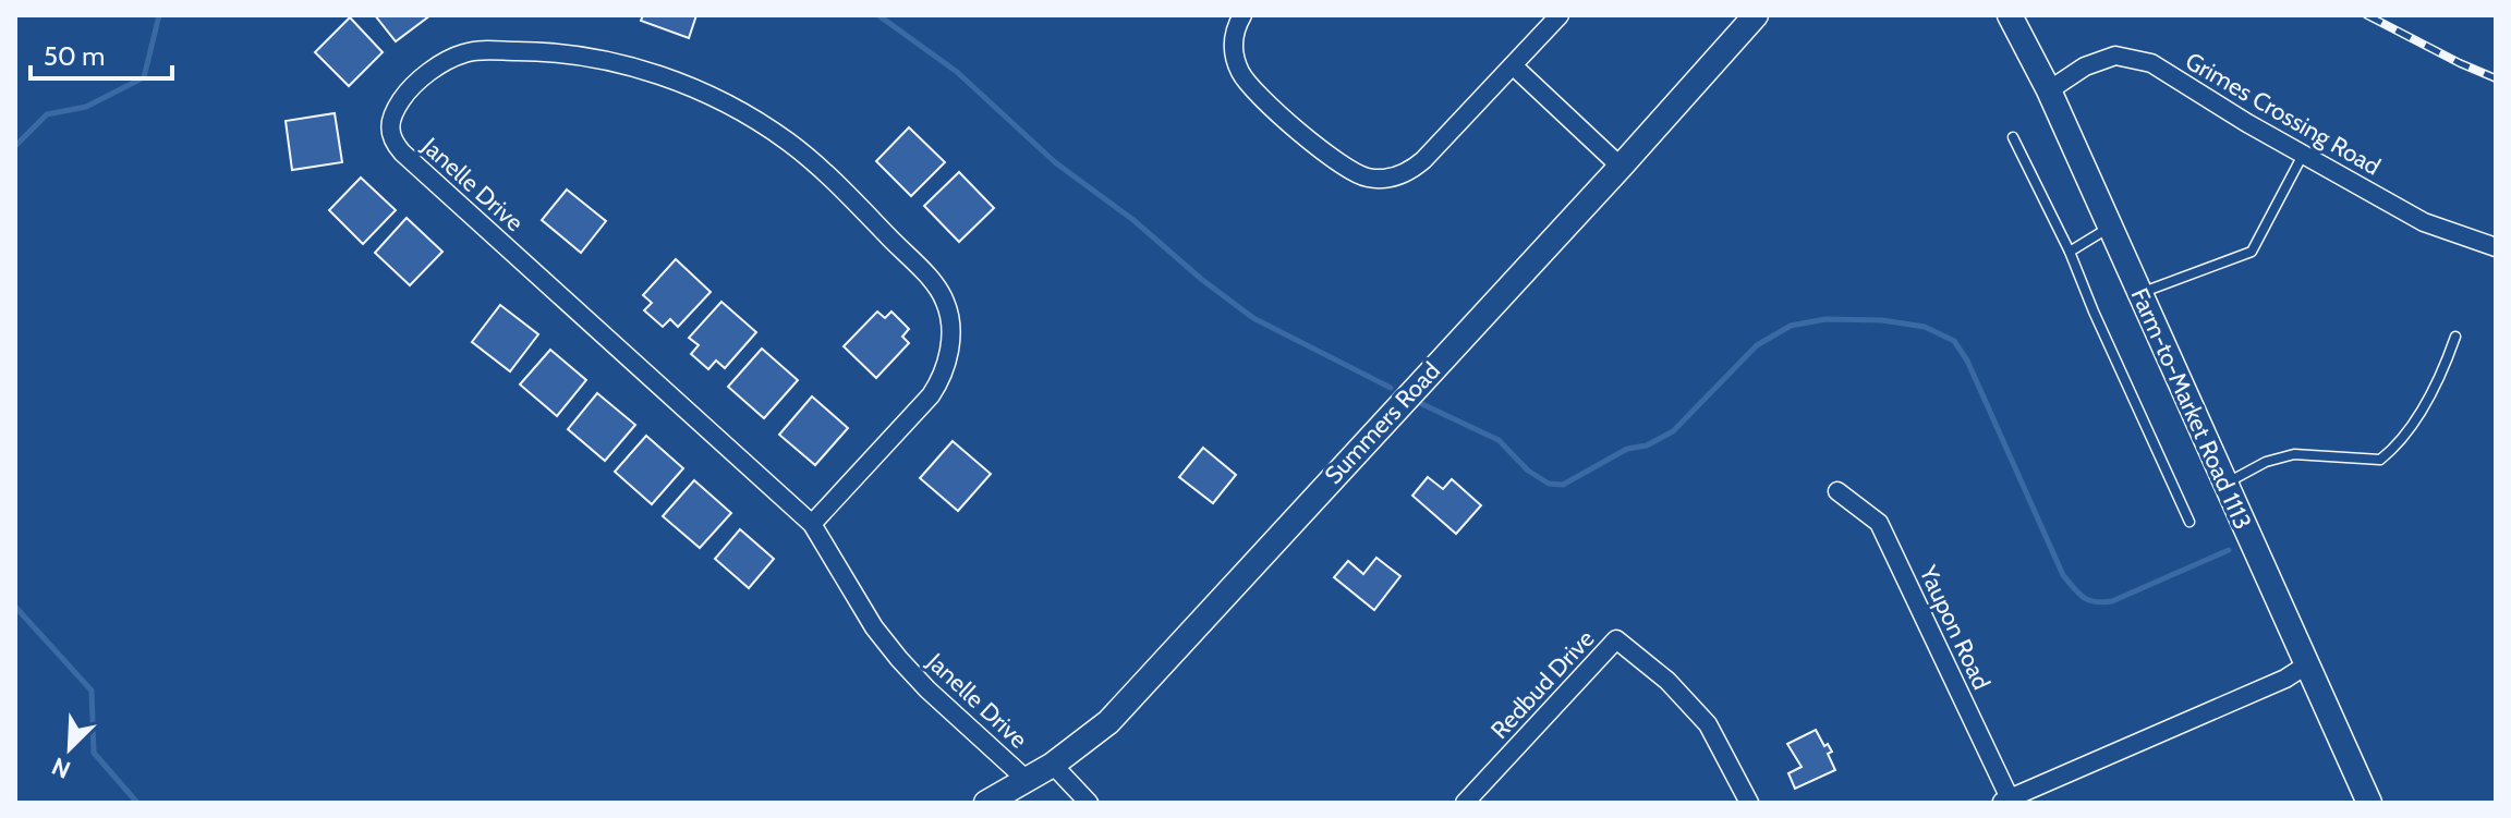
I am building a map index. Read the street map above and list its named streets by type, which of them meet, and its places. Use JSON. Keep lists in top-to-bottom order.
{
  "streets": {
    "street": [
      "Grimes Crossing Road",
      "Janelle Drive",
      "Farm-to-Market Road 1113",
      "Summers Road",
      "Yaupon Road",
      "Redbud Drive"
    ]
  },
  "crossings": [
    ["Grimes Crossing Road", "Farm-to-Market Road 1113"],
    ["Janelle Drive", "Summers Road"]
  ],
  "scale_bar": "50 m",
  "north": "bottom left"
}
